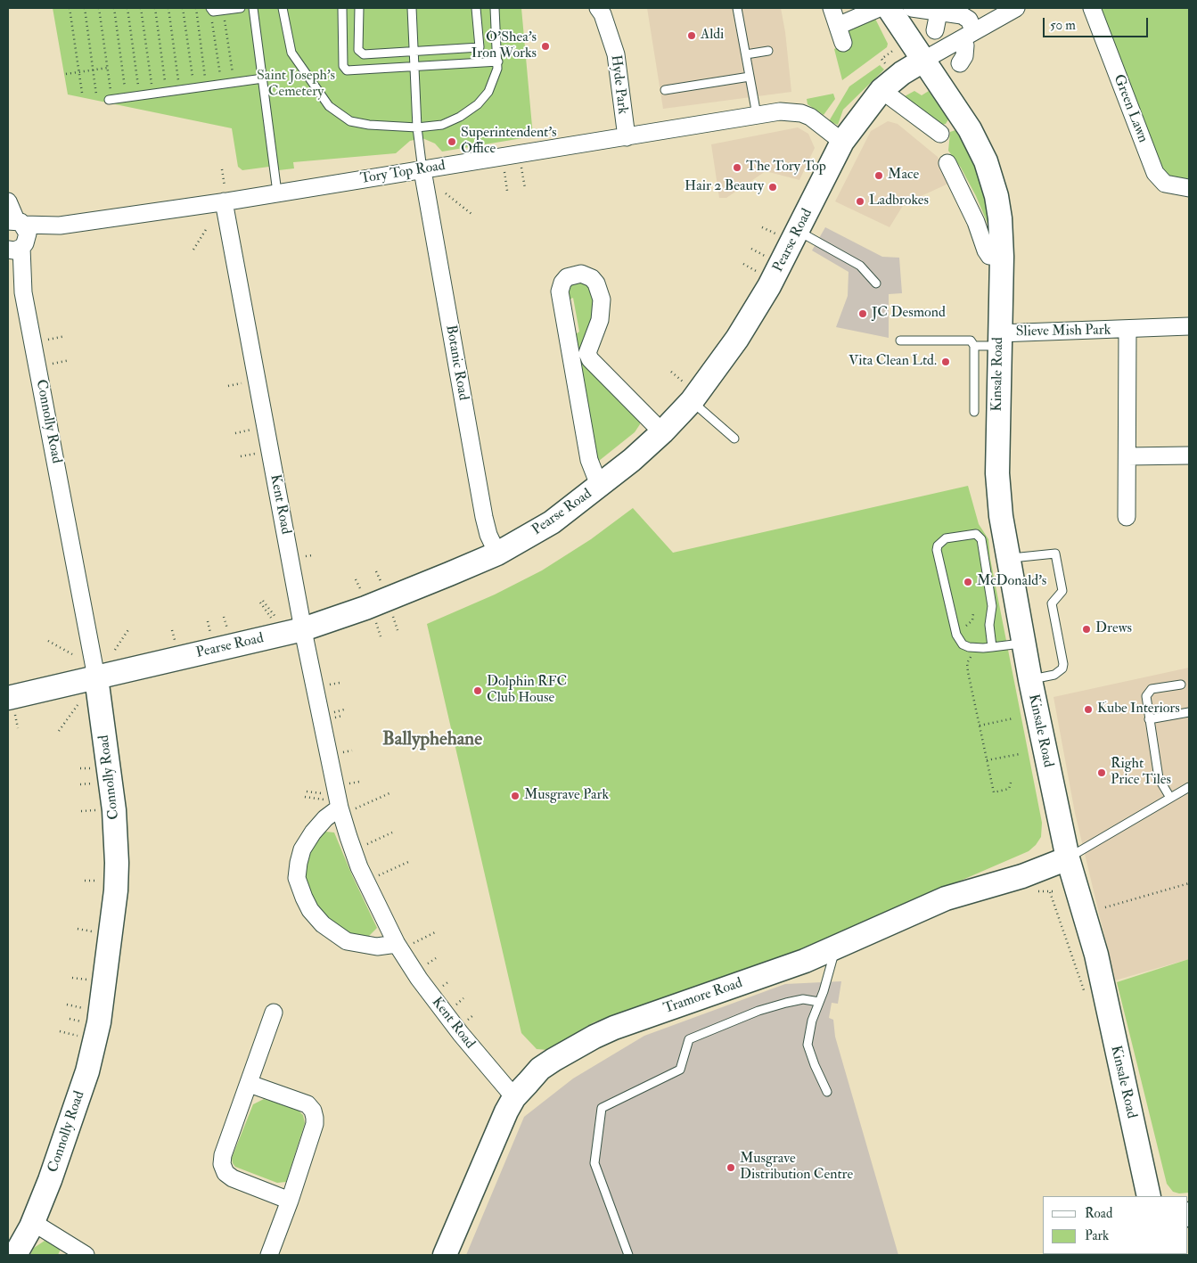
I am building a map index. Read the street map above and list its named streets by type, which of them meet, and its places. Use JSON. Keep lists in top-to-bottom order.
{
  "streets": {
    "street": [
      "Hyde Park",
      "Green Lawn",
      "Tory Top Road",
      "Pearse Road",
      "Slieve Mish Park",
      "Botanic Road",
      "Kinsale Road",
      "Connolly Road",
      "Kent Road",
      "Tramore Road"
    ]
  },
  "crossings": [
    ["Hyde Park", "Tory Top Road"],
    ["Tory Top Road", "Pearse Road"],
    ["Tory Top Road", "Botanic Road"],
    ["Tory Top Road", "Connolly Road"],
    ["Tory Top Road", "Kent Road"],
    ["Pearse Road", "Botanic Road"],
    ["Pearse Road", "Kinsale Road"],
    ["Pearse Road", "Connolly Road"],
    ["Pearse Road", "Kent Road"],
    ["Slieve Mish Park", "Kinsale Road"],
    ["Kinsale Road", "Tramore Road"],
    ["Kent Road", "Tramore Road"]
  ],
  "districts": ["Ballyphehane"],
  "parks": ["Saint Joseph's Cemetery"],
  "places": [
    "Aldi",
    "O'Shea's Iron Works",
    "Superintendent's Office",
    "The Tory Top",
    "Mace",
    "Hair 2 Beauty",
    "Ladbrokes",
    "JC Desmond",
    "Vita Clean Ltd.",
    "McDonald's",
    "Drews",
    "Dolphin RFC Club House",
    "Kube Interiors",
    "Right Price Tiles",
    "Musgrave Park",
    "Musgrave Distribution Centre"
  ],
  "legend": ["Road", "Park"],
  "scale_bar": "50 m"
}
